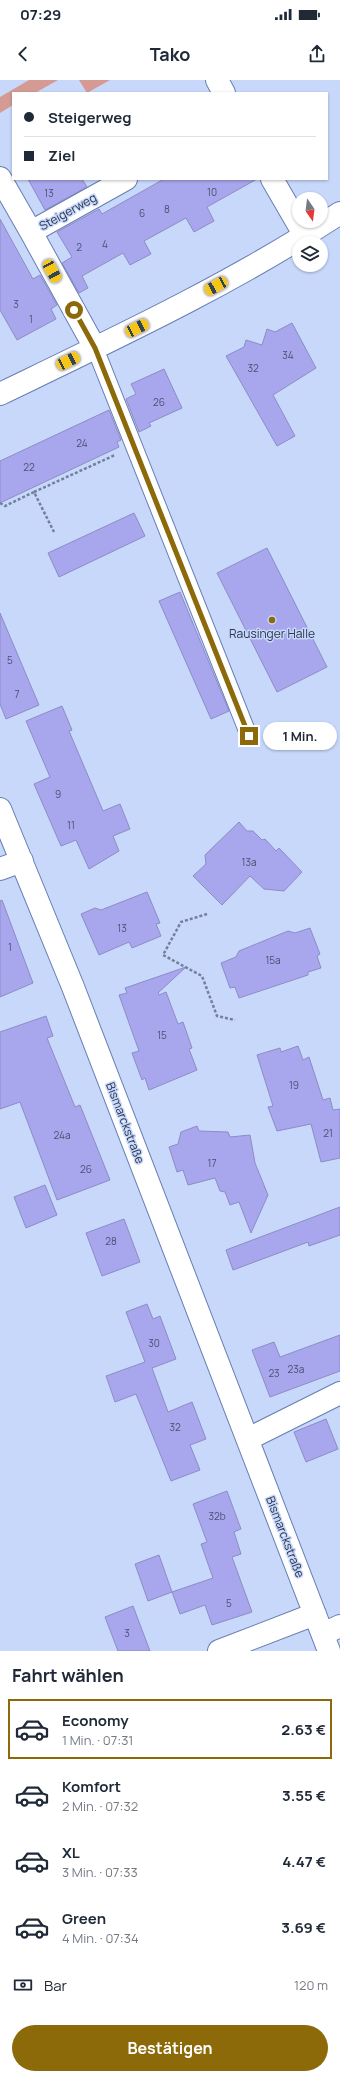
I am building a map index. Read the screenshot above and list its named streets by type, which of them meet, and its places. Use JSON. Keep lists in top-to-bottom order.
{
  "streets": {
    "street": ["Steigerweg", "Bismarckstraße"]
  },
  "places": ["Rausinger Halle"],
  "house_numbers": [
    "10",
    "13",
    "8",
    "6",
    "4",
    "2",
    "3",
    "1",
    "34",
    "32",
    "26",
    "24",
    "22",
    "5",
    "7",
    "9",
    "11",
    "13a",
    "13",
    "1",
    "15a",
    "15",
    "19",
    "21",
    "24a",
    "17",
    "26",
    "28",
    "30",
    "23a",
    "23",
    "32",
    "32b",
    "5",
    "3"
  ],
  "north": "bottom",
  "page": {
    "status": "07:29",
    "header": "Tako",
    "banner": ["Steigerweg", "Ziel"],
    "bubble": "1 Min.",
    "heading": "Fahrt wählen",
    "list": [
      {
        "name": "Economy",
        "note": "1 Min. · 07:31",
        "value": "2.63 €"
      },
      {
        "name": "Komfort",
        "note": "2 Min. · 07:32",
        "value": "3.55 €"
      },
      {
        "name": "XL",
        "note": "3 Min. · 07:33",
        "value": "4.47 €"
      },
      {
        "name": "Green",
        "note": "4 Min. · 07:34",
        "value": "3.69 €"
      }
    ],
    "pay": ["Bar", "120 m"],
    "buttons": "Bestätigen"
  }
}
